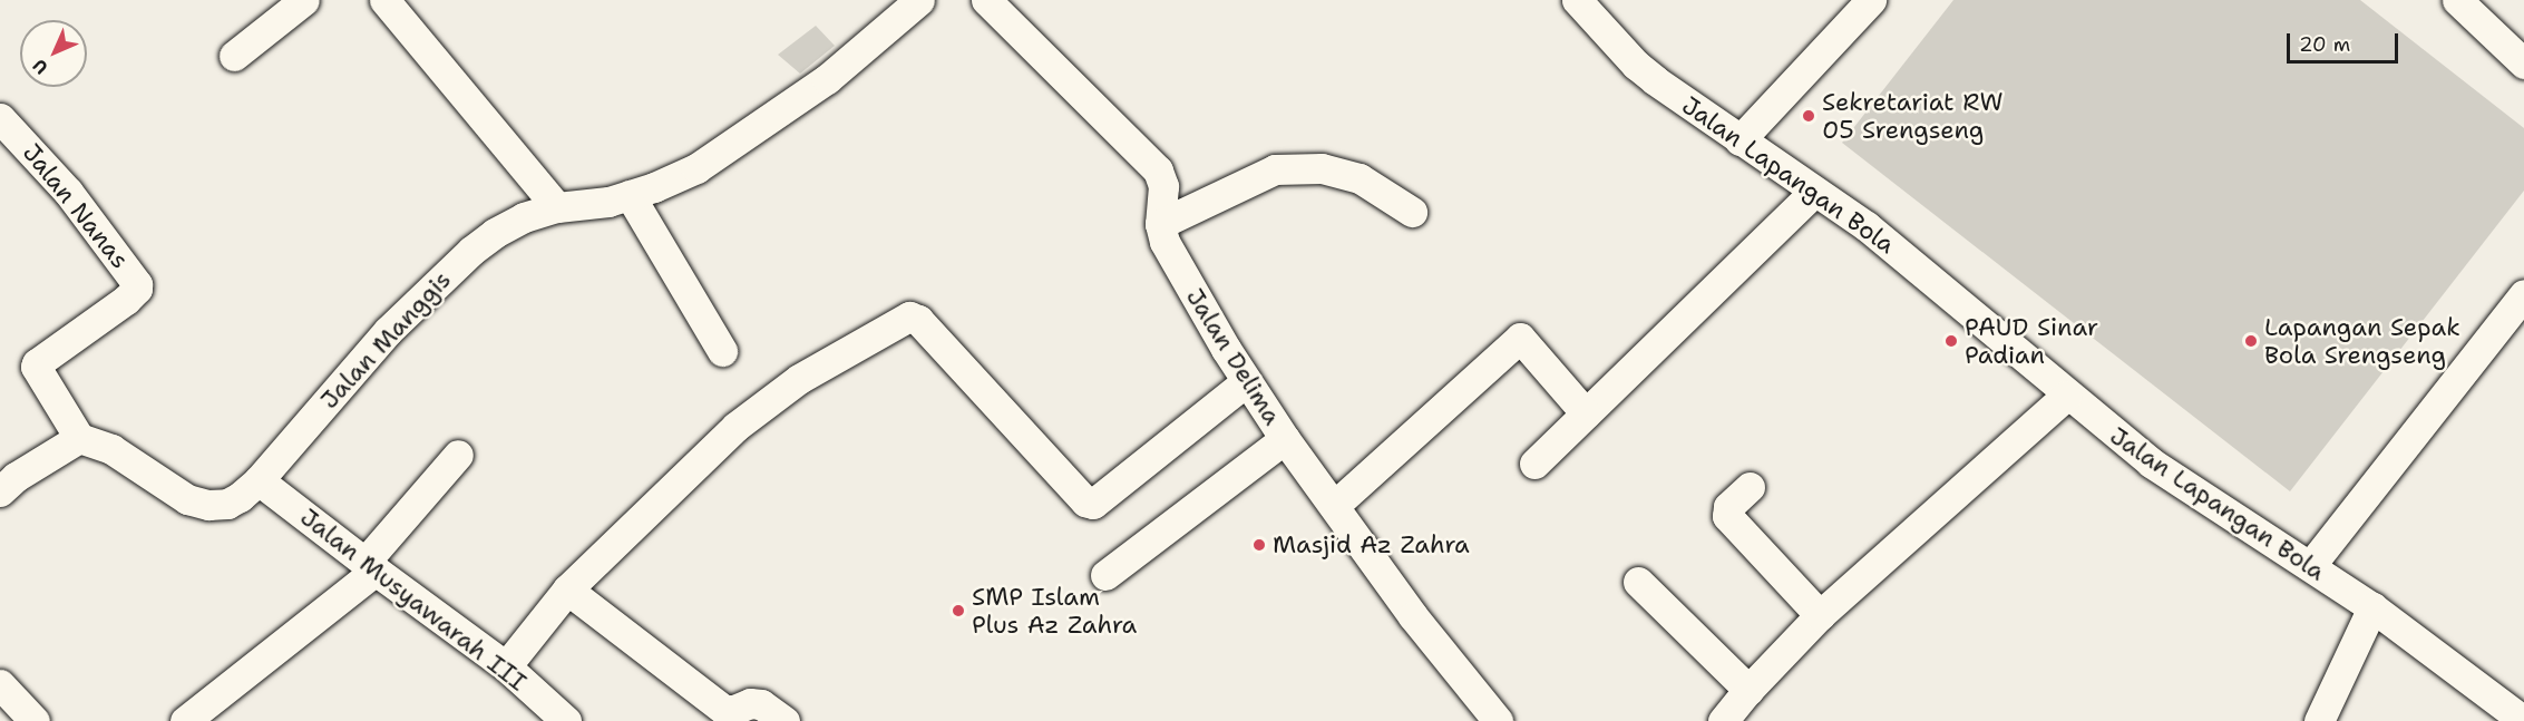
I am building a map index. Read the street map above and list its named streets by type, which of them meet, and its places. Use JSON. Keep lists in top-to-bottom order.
{
  "streets": {
    "street": [
      "Jalan Lapangan Bola",
      "Jalan Nanas",
      "Jalan Manggis",
      "Jalan Delima",
      "Jalan Musyawarah III"
    ]
  },
  "crossings": [
    ["Jalan Nanas", "Jalan Manggis"],
    ["Jalan Manggis", "Jalan Musyawarah III"]
  ],
  "places": [
    "Sekretariat RW 05 Srengseng",
    "PAUD Sinar Padian",
    "Lapangan Sepak Bola Srengseng",
    "Masjid Az Zahra",
    "SMP Islam Plus Az Zahra"
  ],
  "scale_bar": "20 m",
  "north": "bottom left"
}
